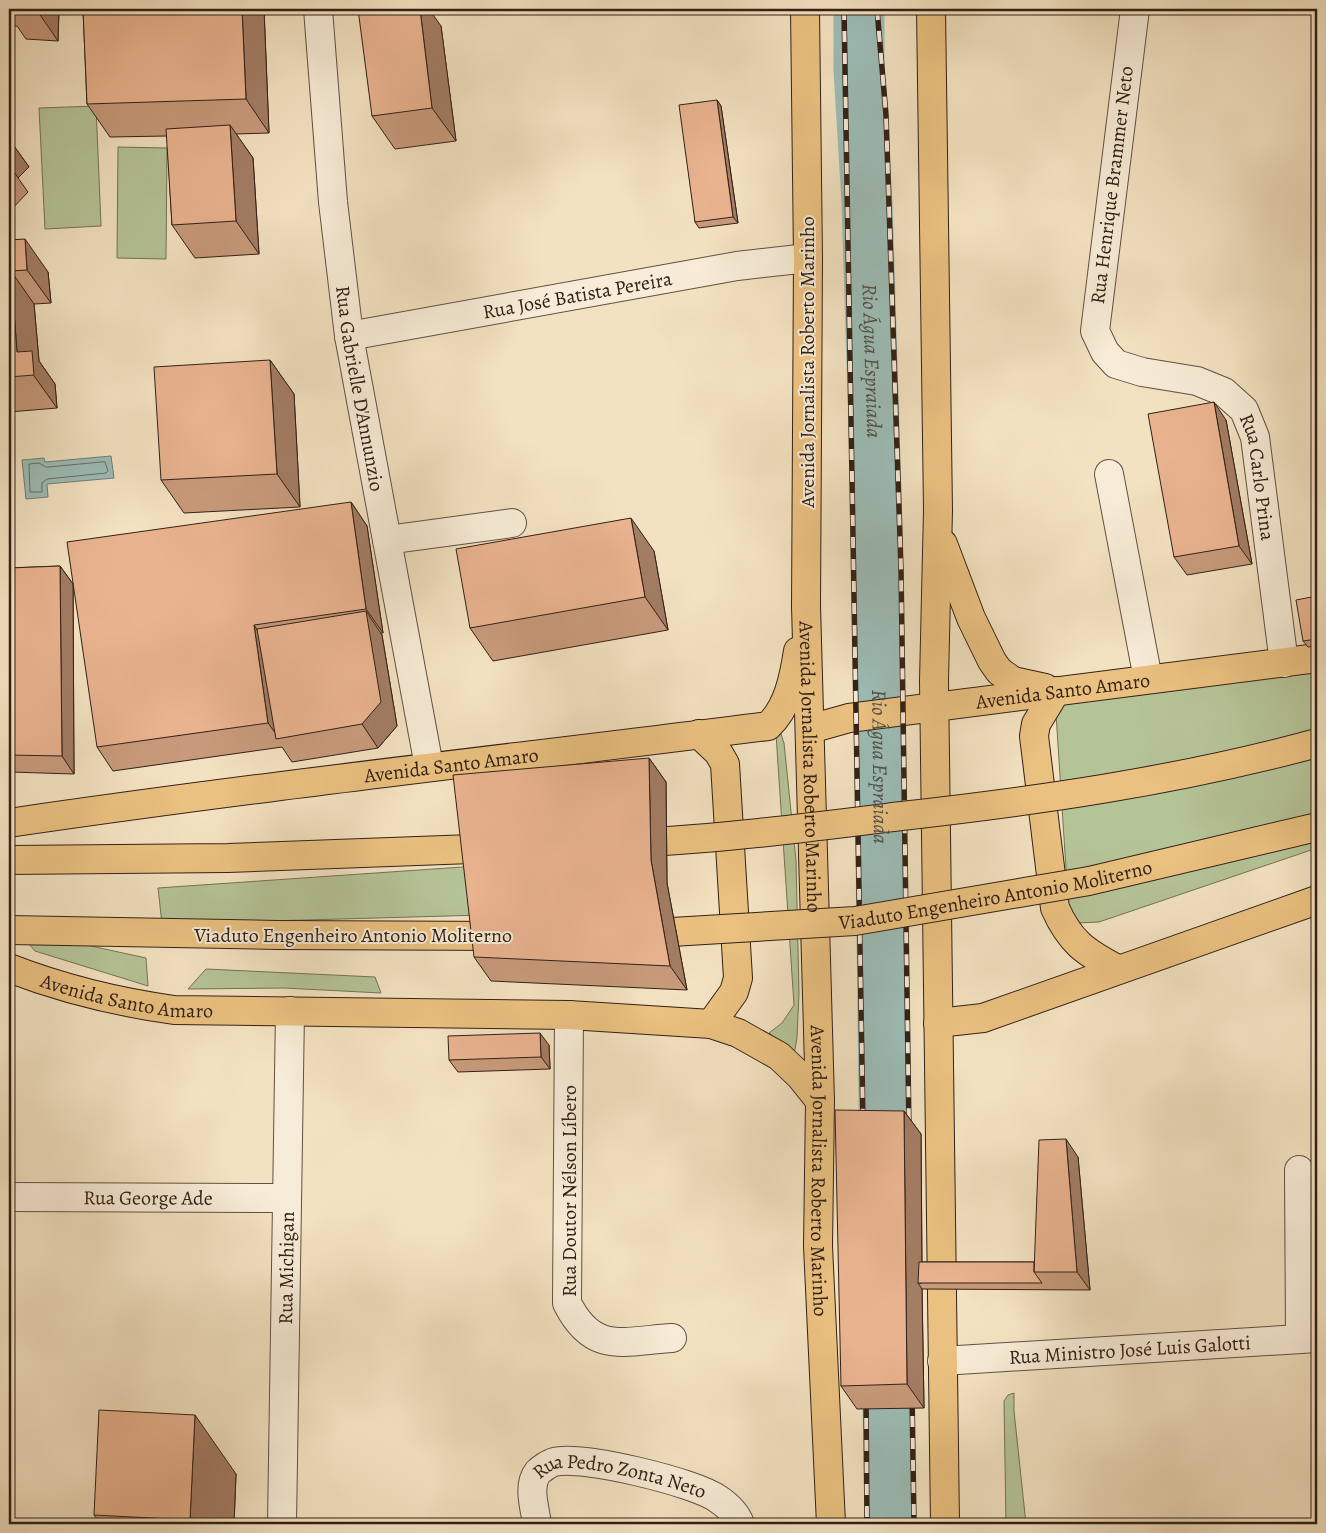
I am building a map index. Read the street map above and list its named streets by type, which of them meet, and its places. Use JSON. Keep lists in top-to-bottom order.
{
  "streets": {
    "main road": ["Avenida Jornalista Roberto Marinho", "Avenida Santo Amaro", "Viaduto Engenheiro Antonio Moliterno"],
    "street": [
      "Rua Henrique Brammer Neto",
      "Rua José Batista Pereira",
      "Rua Gabrielle D'Annunzio",
      "Rua Carlo Prina",
      "Rua Doutor Nélson Líbero",
      "Rua George Ade",
      "Rua Michigan",
      "Rua Ministro José Luis Galotti",
      "Rua Pedro Zonta Neto"
    ]
  },
  "crossings": [
    ["Rua Henrique Brammer Neto", "Rua Carlo Prina"],
    ["Rua José Batista Pereira", "Avenida Jornalista Roberto Marinho"],
    ["Rua José Batista Pereira", "Rua Gabrielle D'Annunzio"],
    ["Avenida Jornalista Roberto Marinho", "Avenida Santo Amaro"],
    ["Rua Gabrielle D'Annunzio", "Avenida Santo Amaro"],
    ["Rua Carlo Prina", "Avenida Santo Amaro"],
    ["Avenida Santo Amaro", "Rua Doutor Nélson Líbero"],
    ["Avenida Santo Amaro", "Rua Michigan"],
    ["Rua George Ade", "Rua Michigan"]
  ],
  "water": ["Rio Água Espraiada"]
}
